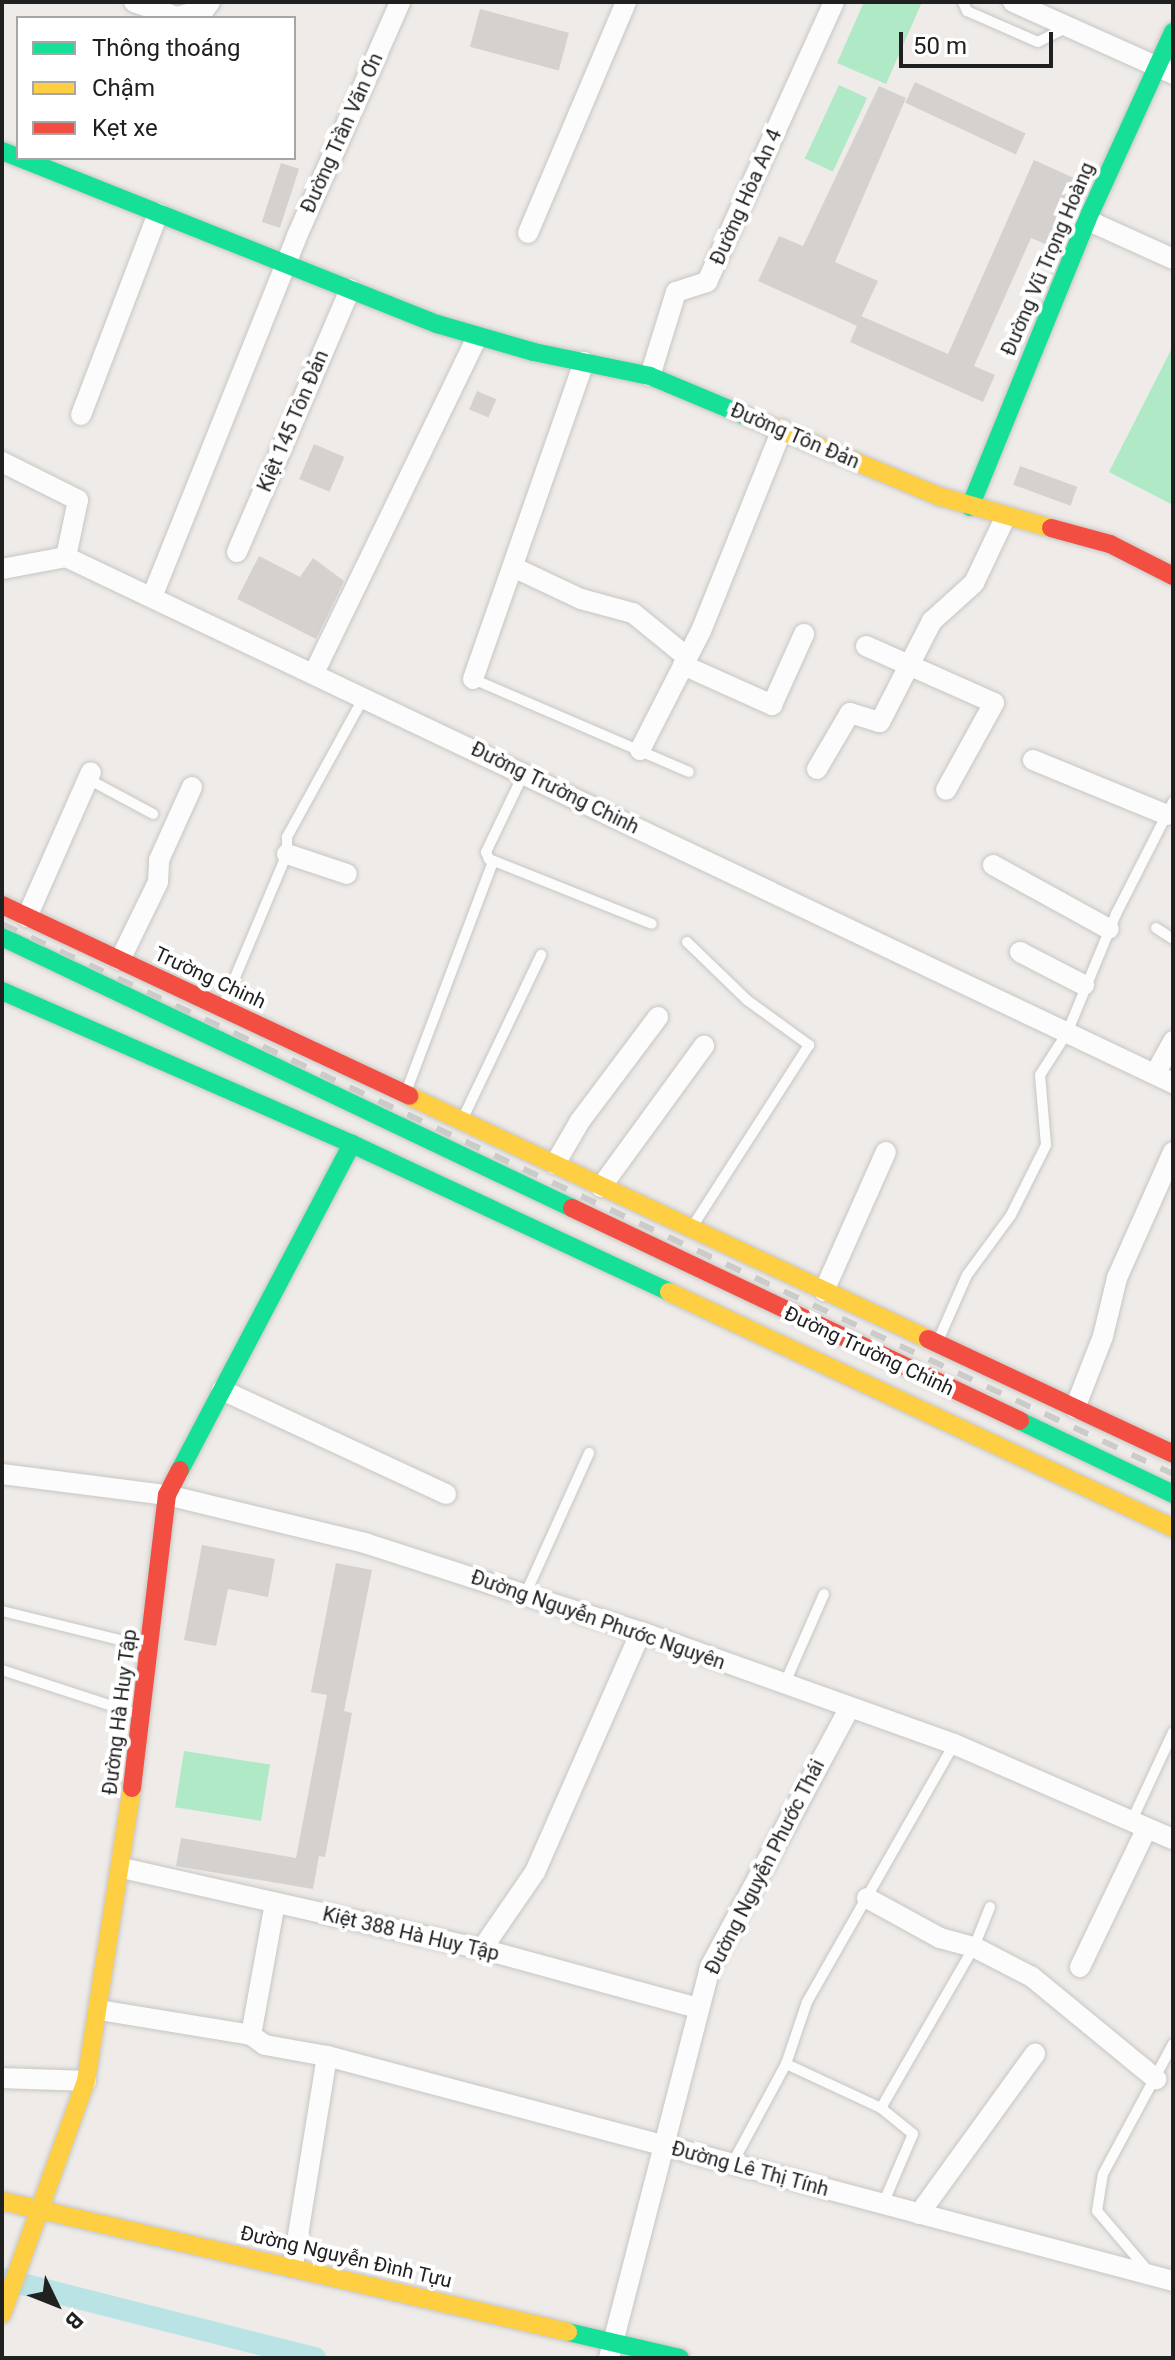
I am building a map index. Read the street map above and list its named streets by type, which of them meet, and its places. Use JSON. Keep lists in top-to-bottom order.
{
  "streets": {
    "main road": [
      "Đường Vũ Trọng Hoàng",
      "Đường Tôn Đản",
      "Đường Trường Chinh",
      "Trường Chinh",
      "Đường Hà Huy Tập",
      "Đường Nguyễn Đình Tựu"
    ],
    "street": [
      "Đường Trần Văn Ơn",
      "Đường Hòa An 4",
      "Kiệt 145 Tôn Đản",
      "Đường Nguyễn Phước Nguyên",
      "Đường Nguyễn Phước Thái",
      "Kiệt 388 Hà Huy Tập",
      "Đường Lê Thị Tính"
    ]
  },
  "crossings": [
    ["Đường Trần Văn Ơn", "Đường Tôn Đản"],
    ["Đường Trần Văn Ơn", "Đường Trường Chinh"],
    ["Đường Hòa An 4", "Đường Tôn Đản"],
    ["Đường Vũ Trọng Hoàng", "Đường Tôn Đản"],
    ["Kiệt 145 Tôn Đản", "Đường Tôn Đản"],
    ["Đường Trường Chinh", "Trường Chinh"],
    ["Đường Trường Chinh", "Đường Hà Huy Tập"],
    ["Đường Nguyễn Phước Nguyên", "Đường Hà Huy Tập"],
    ["Đường Nguyễn Phước Nguyên", "Đường Nguyễn Phước Thái"],
    ["Đường Hà Huy Tập", "Kiệt 388 Hà Huy Tập"],
    ["Đường Hà Huy Tập", "Đường Lê Thị Tính"],
    ["Đường Hà Huy Tập", "Đường Nguyễn Đình Tựu"],
    ["Đường Nguyễn Phước Thái", "Kiệt 388 Hà Huy Tập"],
    ["Đường Nguyễn Phước Thái", "Đường Lê Thị Tính"],
    ["Đường Nguyễn Phước Thái", "Đường Nguyễn Đình Tựu"]
  ],
  "legend": ["Thông thoáng", "Chậm", "Kẹt xe"],
  "scale_bar": "50 m",
  "north": "bottom right"
}
